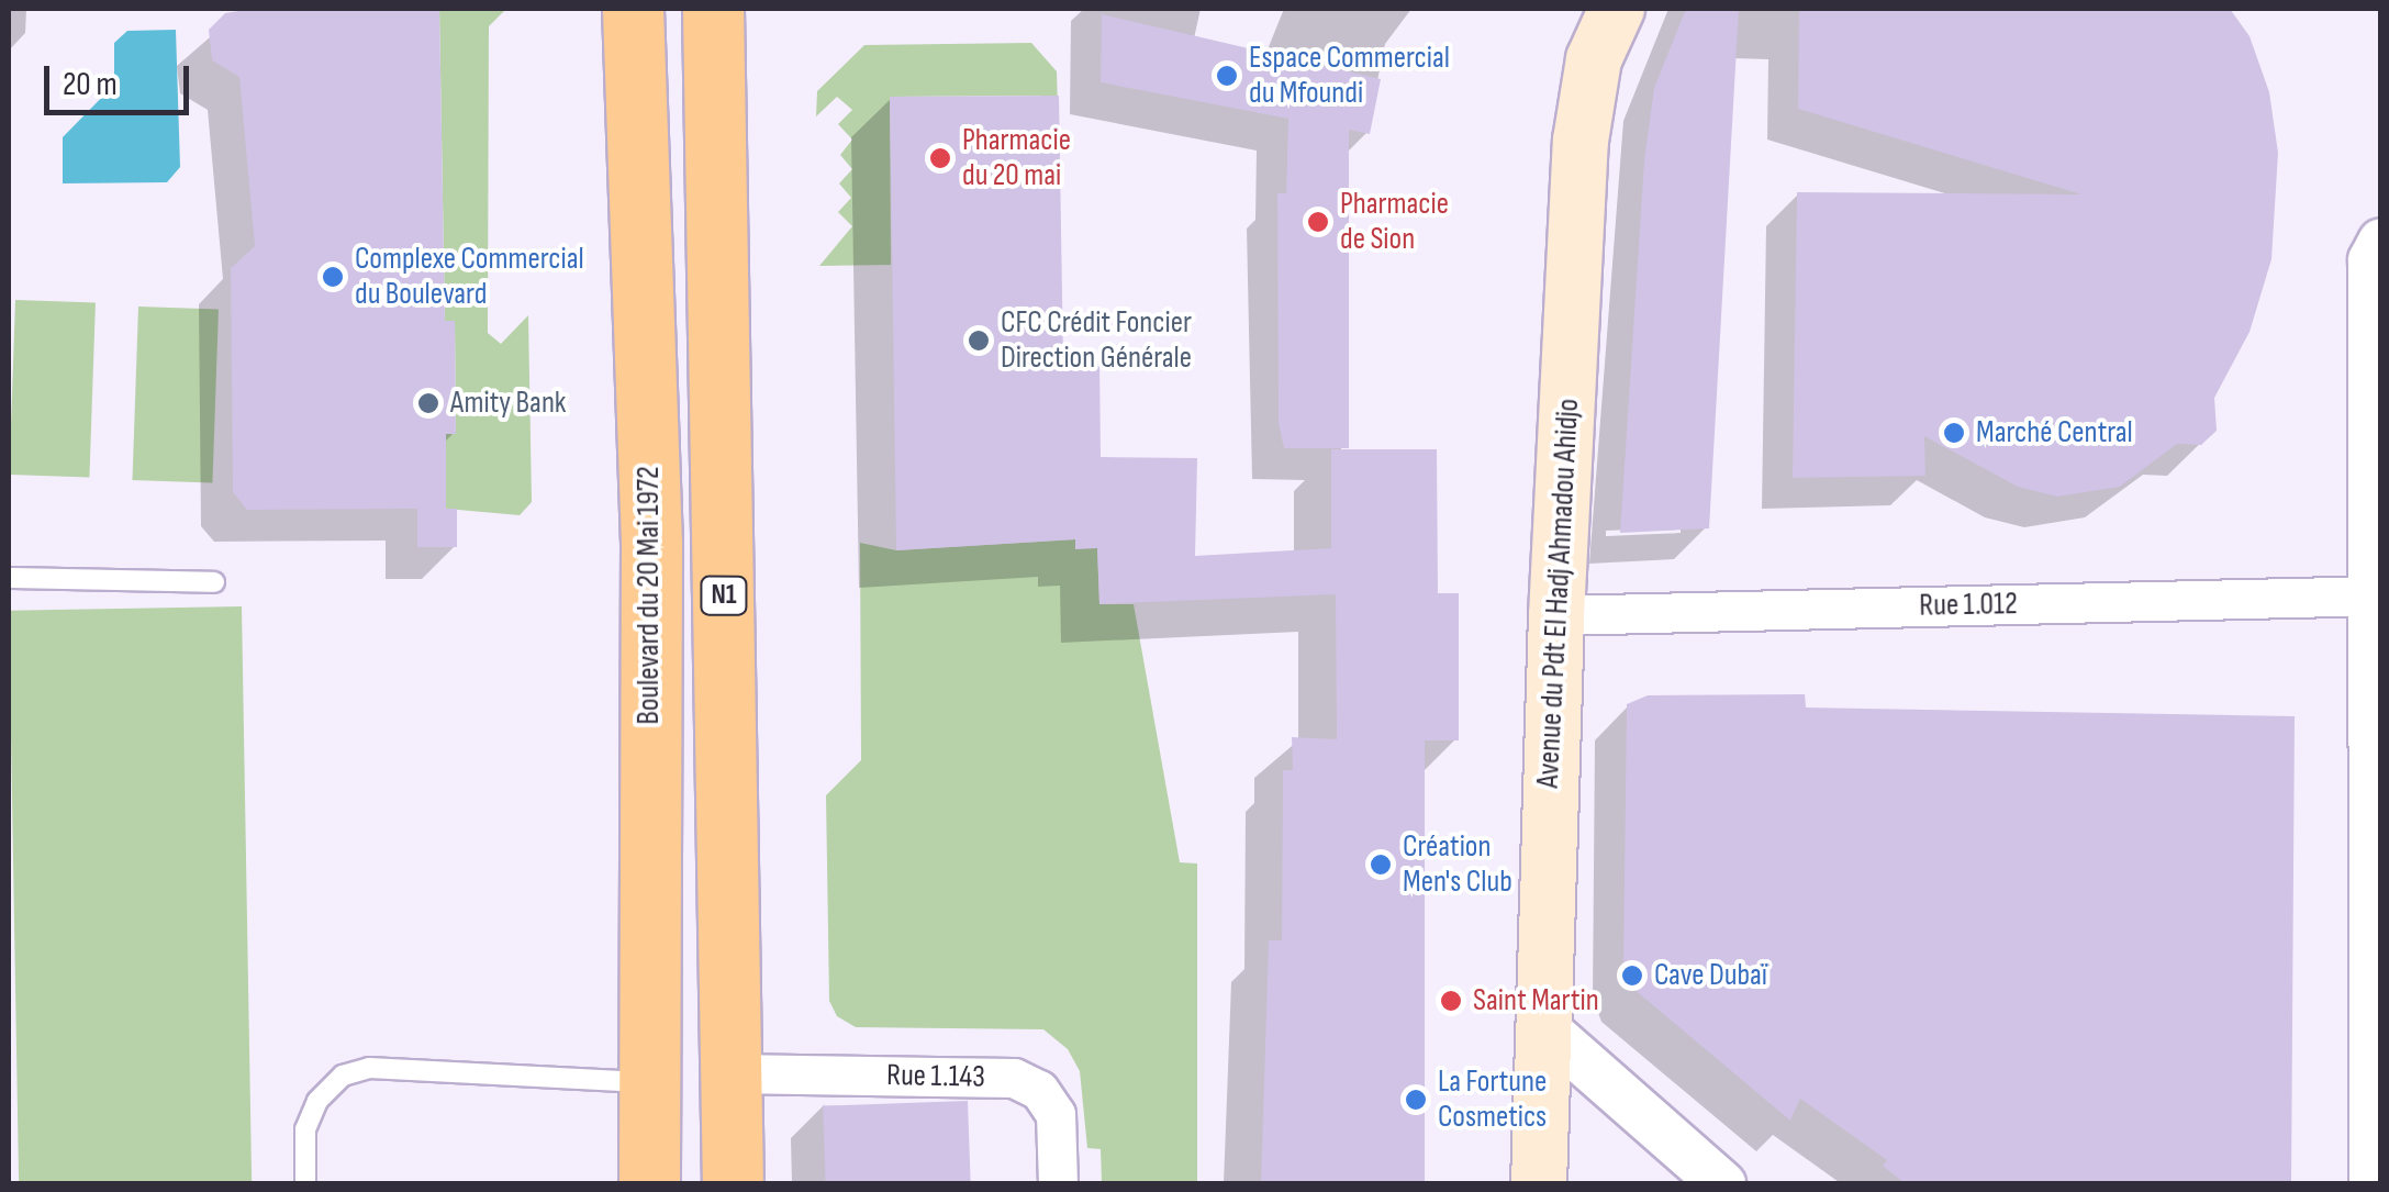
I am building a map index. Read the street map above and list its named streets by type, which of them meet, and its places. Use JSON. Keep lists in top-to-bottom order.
{
  "streets": {
    "highway": ["Boulevard du 20 Mai 1972", "N1"],
    "main road": ["Avenue du Pdt El Hadj Ahmadou Ahidjo"],
    "street": ["Rue 1.012", "Rue 1.143"]
  },
  "crossings": [
    ["Avenue du Pdt El Hadj Ahmadou Ahidjo", "Rue 1.012"],
    ["N1", "Rue 1.143"]
  ],
  "places": [
    "Espace Commercial du Mfoundi",
    "Pharmacie du 20 mai",
    "Pharmacie de Sion",
    "Complexe Commercial du Boulevard",
    "CFC Crédit Foncier Direction Générale",
    "Amity Bank",
    "Marché Central",
    "Création Men's Club",
    "Cave Dubaï",
    "Saint Martin",
    "La Fortune Cosmetics"
  ],
  "scale_bar": "20 m"
}
